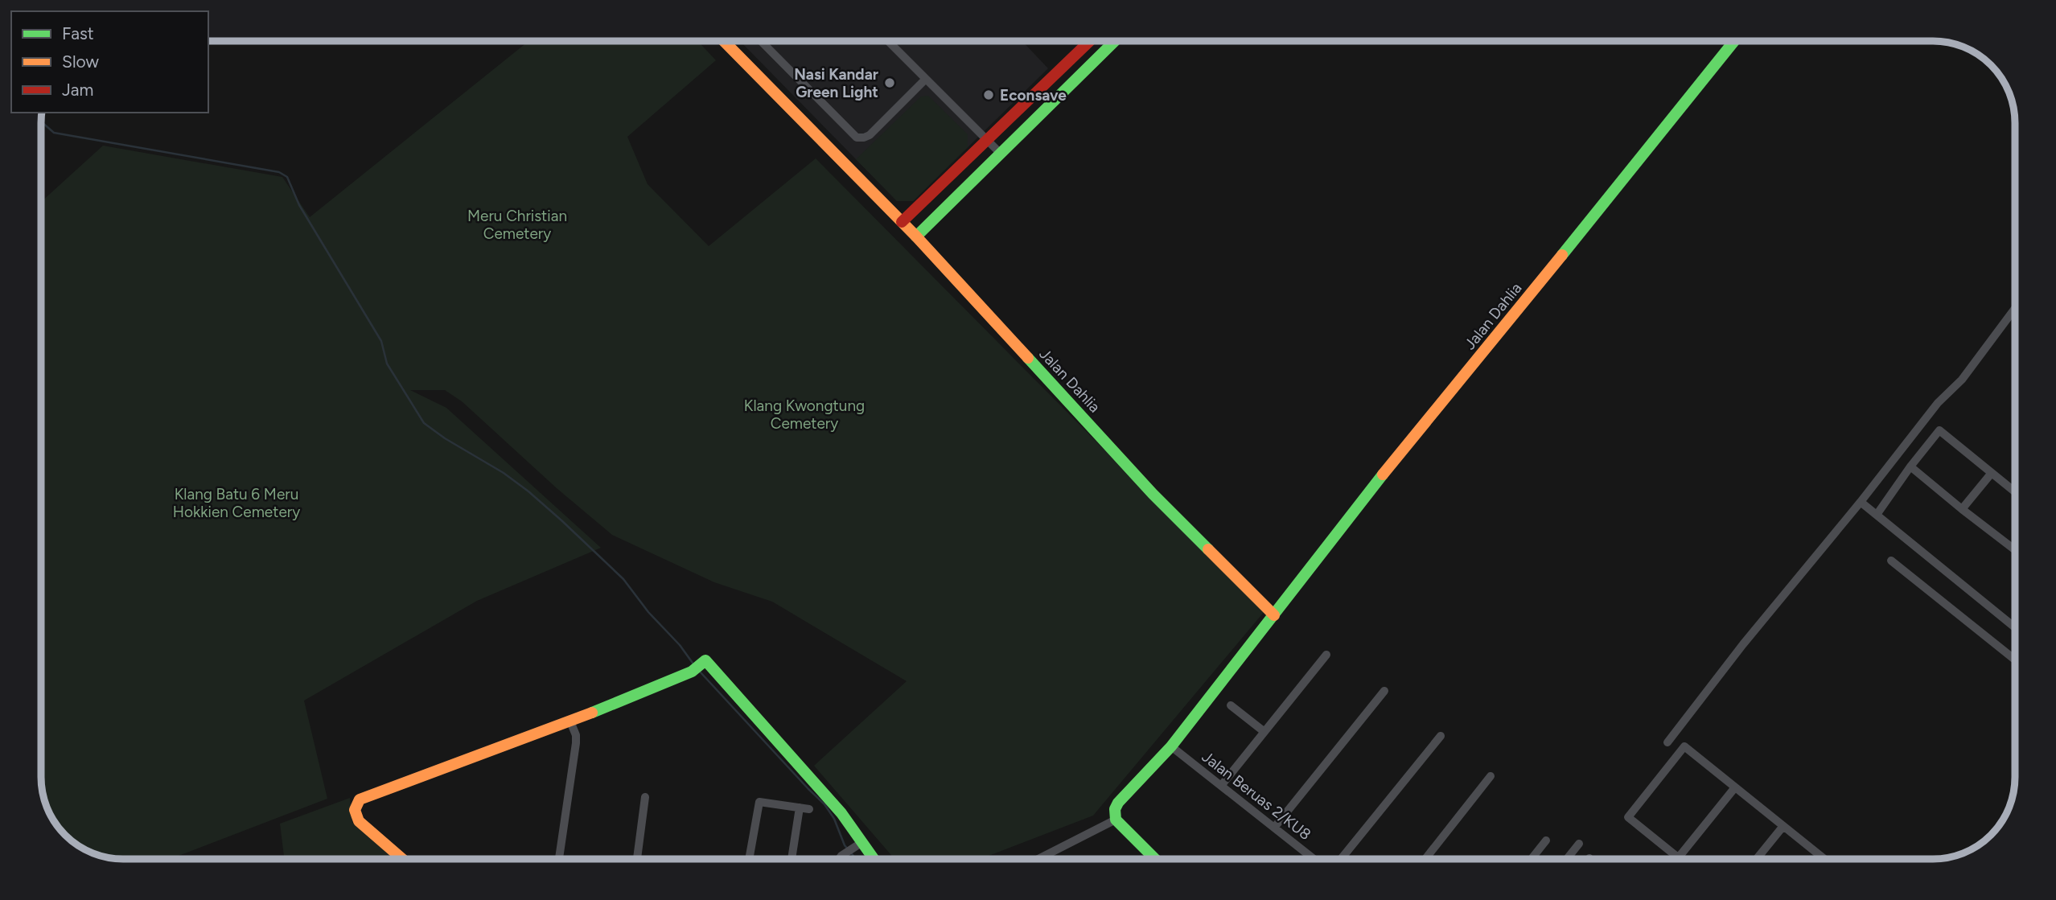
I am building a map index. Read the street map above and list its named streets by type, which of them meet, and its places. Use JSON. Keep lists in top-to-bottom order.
{
  "streets": {
    "street": ["Jalan Dahlia", "Jalan Beruas 2/KU8"]
  },
  "crossings": [
    ["Jalan Dahlia", "Jalan Beruas 2/KU8"]
  ],
  "parks": ["Meru Christian Cemetery", "Klang Kwongtung Cemetery", "Klang Batu 6 Meru Hokkien Cemetery"],
  "places": ["Nasi Kandar Green Light", "Econsave"],
  "legend": ["Fast", "Slow", "Jam"]
}
